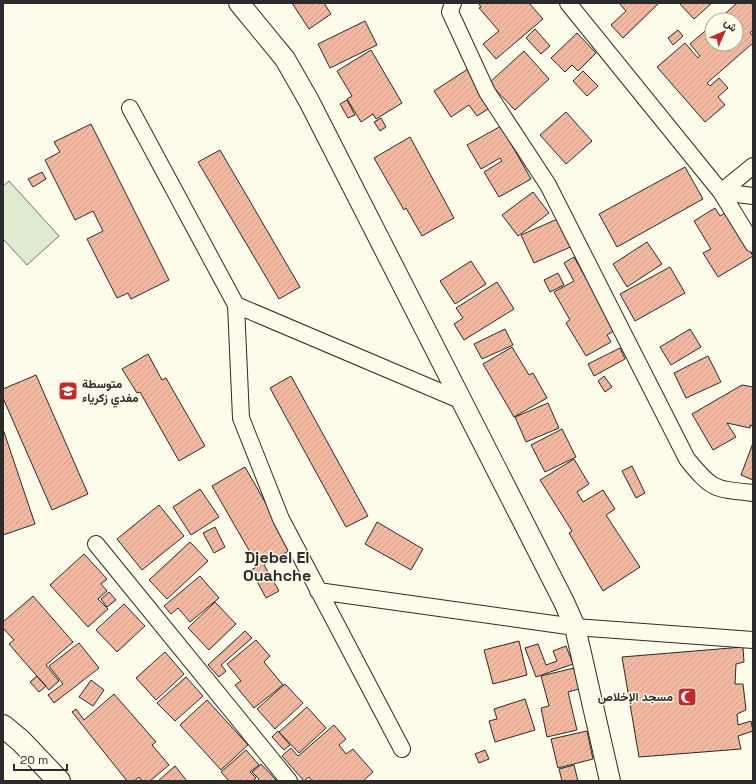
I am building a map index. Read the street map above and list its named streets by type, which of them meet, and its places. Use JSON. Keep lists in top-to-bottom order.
{
  "districts": ["Djebel El Ouahche"],
  "places": {
    "school or university": ["متوسطة مفدي زكرياء"],
    "mosque": ["مسجد الإخلاص"]
  },
  "scale_bar": "20 m",
  "north": "top right"
}
